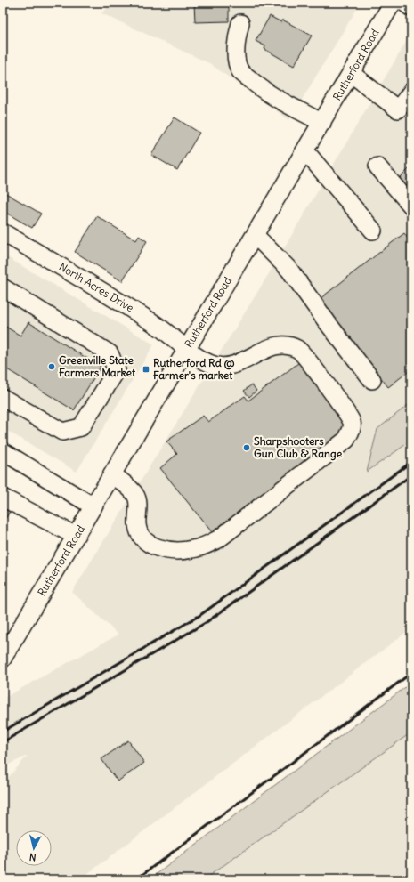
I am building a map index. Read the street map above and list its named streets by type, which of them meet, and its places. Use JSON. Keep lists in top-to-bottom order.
{
  "streets": {
    "street": ["Rutherford Road", "North Acres Drive"]
  },
  "crossings": [
    ["Rutherford Road", "North Acres Drive"]
  ],
  "places": {
    "other": ["Greenville State Farmers Market", "Sharpshooters Gun Club & Range"],
    "transit": ["Rutherford Rd @ Farmer's market"]
  },
  "north": "bottom"
}
